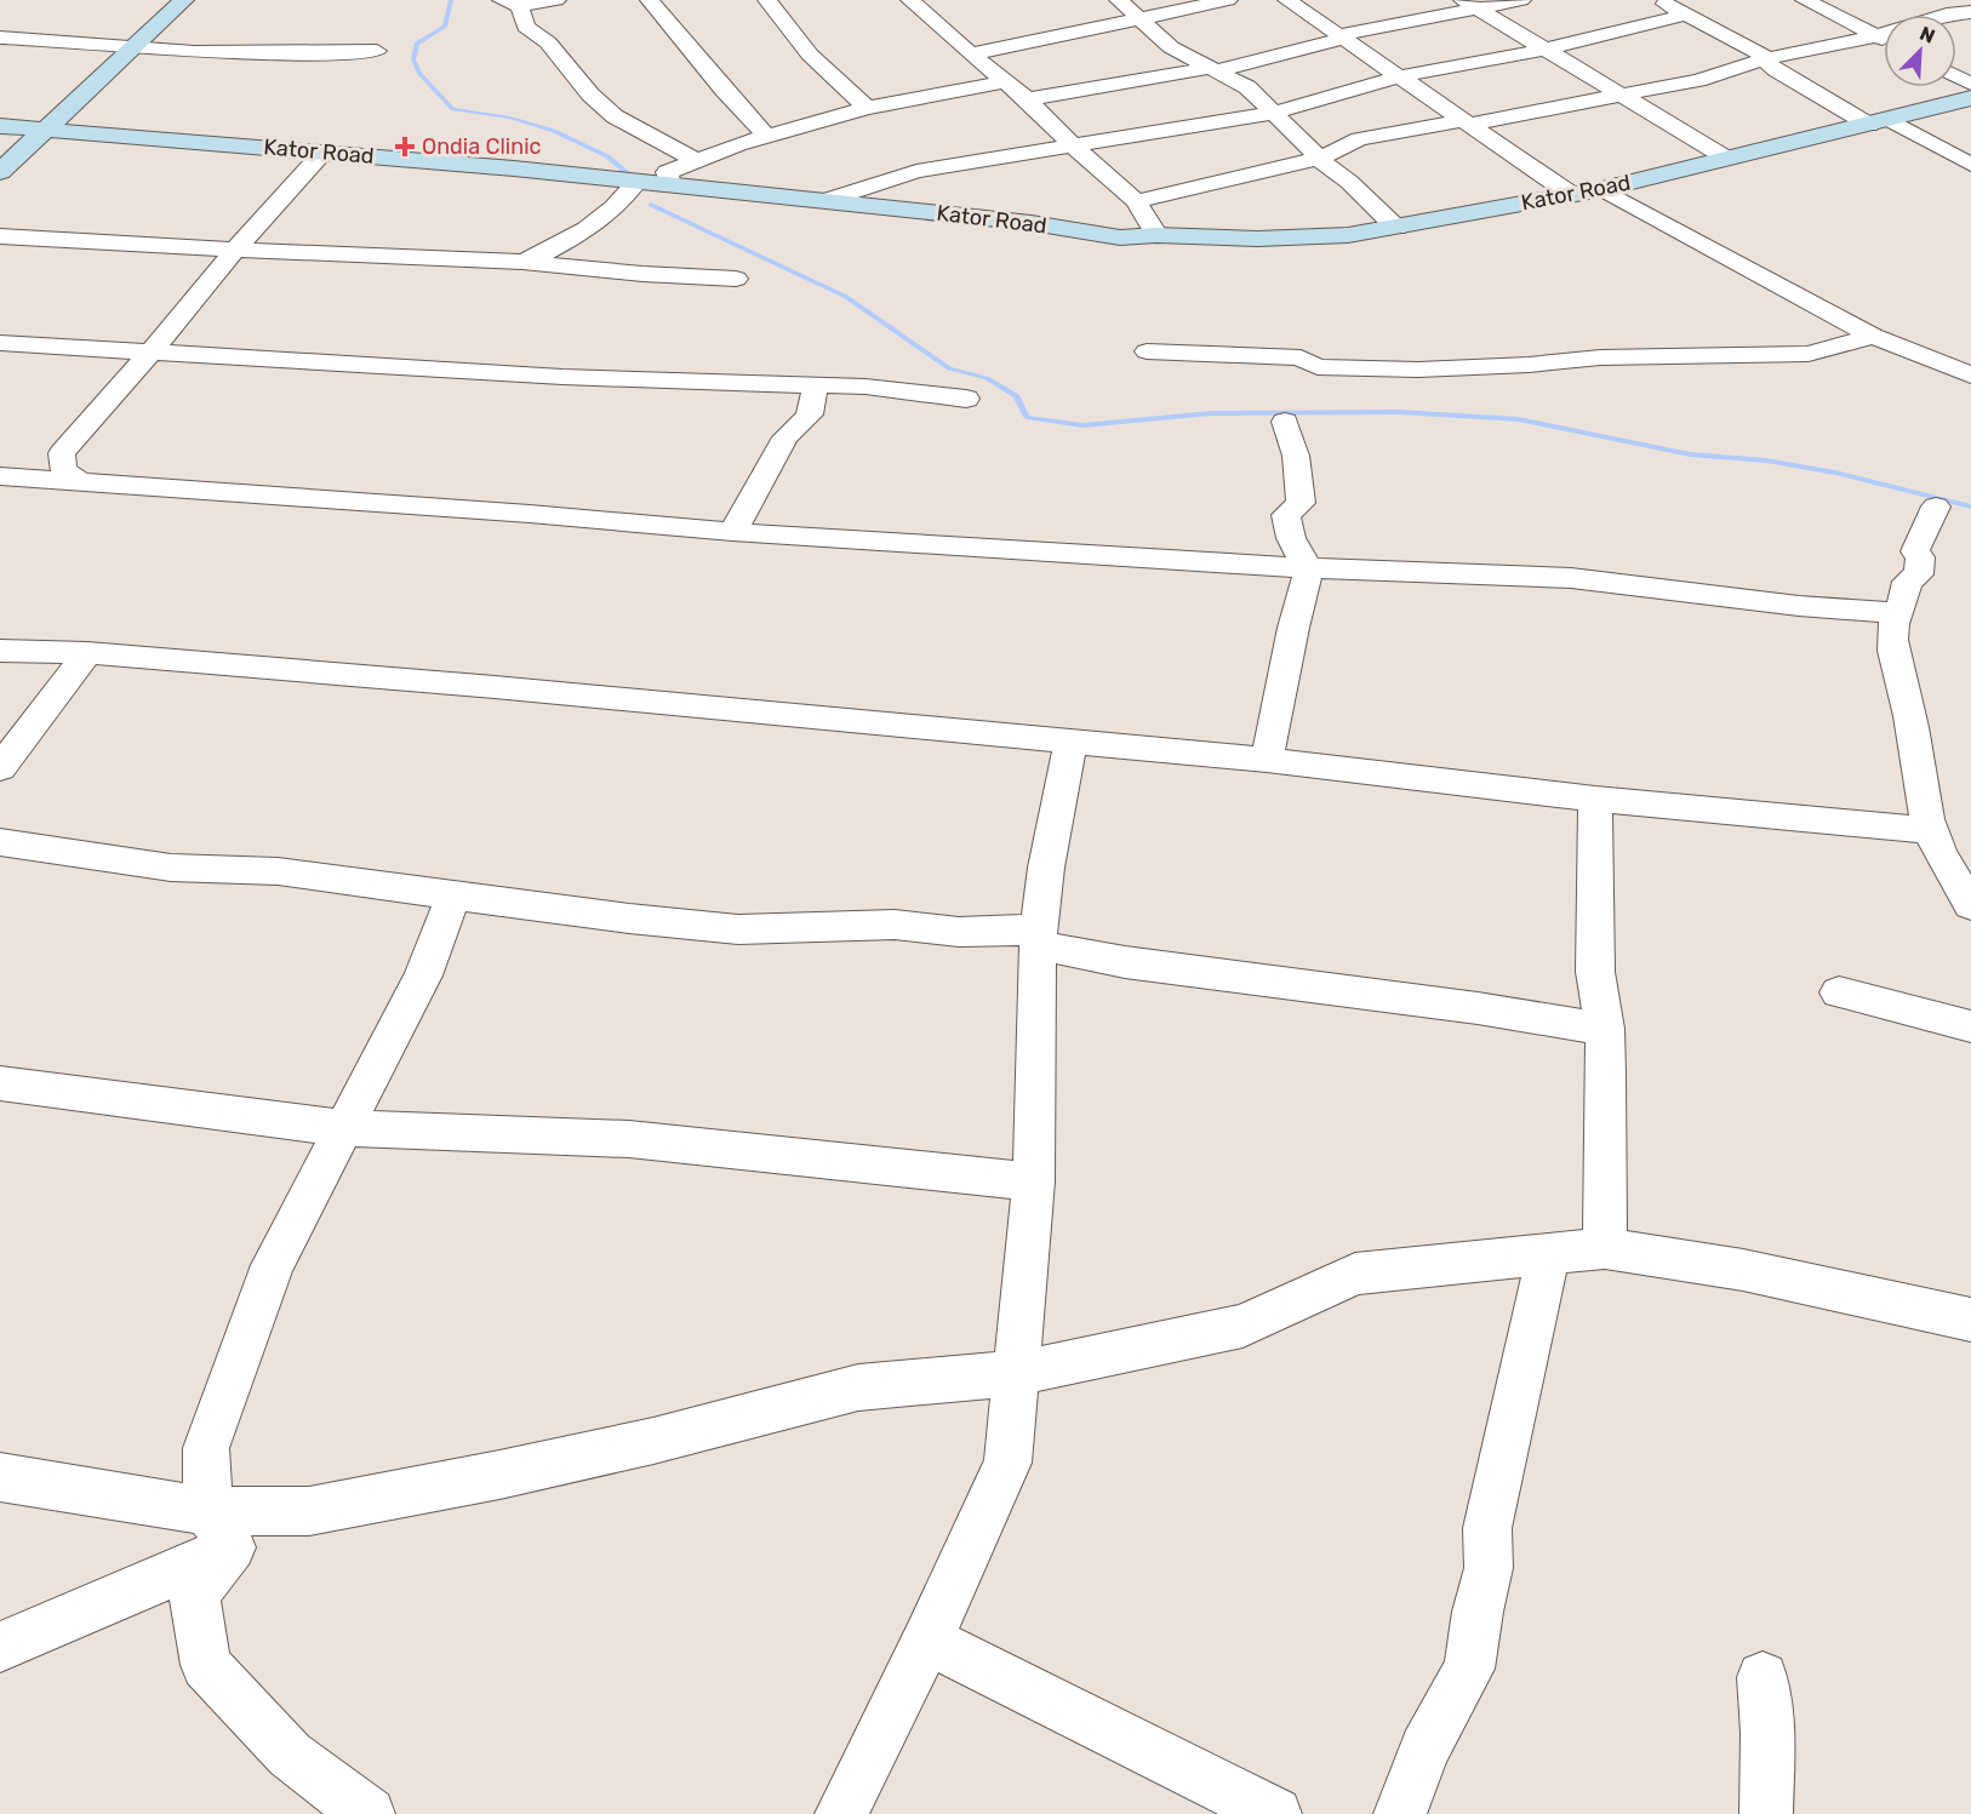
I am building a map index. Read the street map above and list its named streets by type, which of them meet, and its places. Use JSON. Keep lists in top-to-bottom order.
{
  "streets": {
    "main road": ["Kator Road"]
  },
  "places": {
    "health": ["Ondia Clinic"]
  },
  "north": "top right"
}
